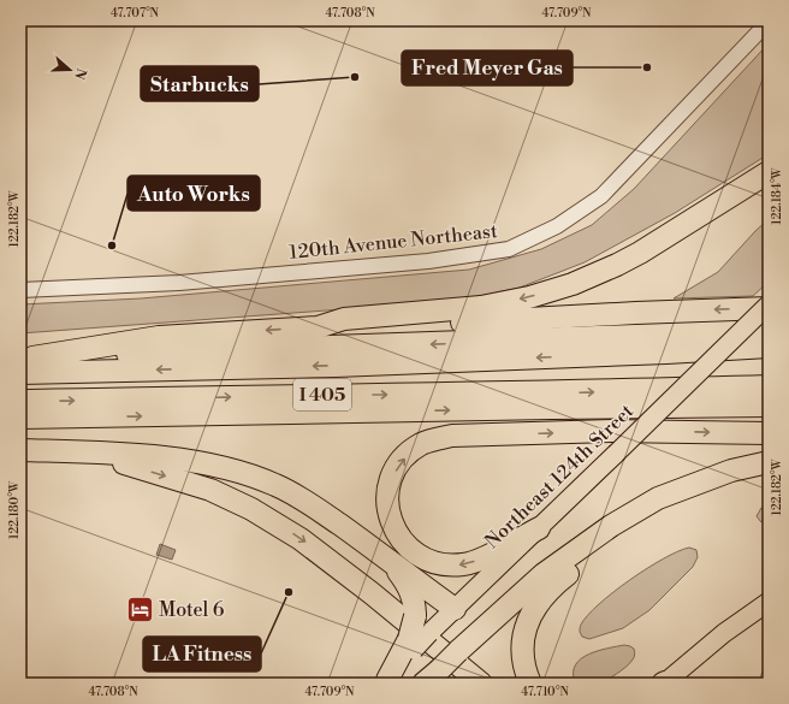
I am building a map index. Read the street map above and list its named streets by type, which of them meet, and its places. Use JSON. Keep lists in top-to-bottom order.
{
  "streets": {
    "highway": ["I 405"],
    "main road": ["Northeast 124th Street"],
    "street": ["120th Avenue Northeast"]
  },
  "places": {
    "other": [
      "Fred Meyer Gas",
      "Starbucks",
      "Auto Works",
      "LA Fitness"
    ],
    "hotel": ["Motel 6"]
  },
  "north": "right",
  "coordinates": [
    "47.707°N",
    "47.708°N",
    "47.709°N",
    "122.184°W",
    "122.182°W",
    "122.180°W",
    "47.710°N"
  ]
}
